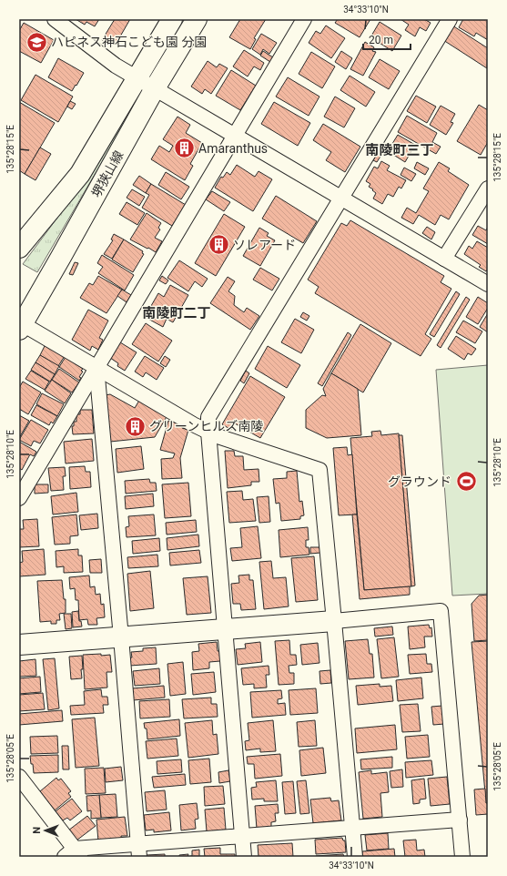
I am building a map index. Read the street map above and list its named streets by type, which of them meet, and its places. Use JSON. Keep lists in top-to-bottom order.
{
  "streets": {
    "main road": ["堺狭山線"]
  },
  "districts": ["南陵町三丁", "南陵町二丁"],
  "places": {
    "school or university": ["ハピネス神石こども園 分園"],
    "building": ["Amaranthus", "ソレアード", "グリーンヒルズ南陵"],
    "sports": ["グラウンド"]
  },
  "scale_bar": "20 m",
  "north": "left",
  "coordinates": [
    "34°33'10\"N",
    "135°28'15\"E",
    "135°28'10\"E",
    "135°28'05\"E"
  ]
}
